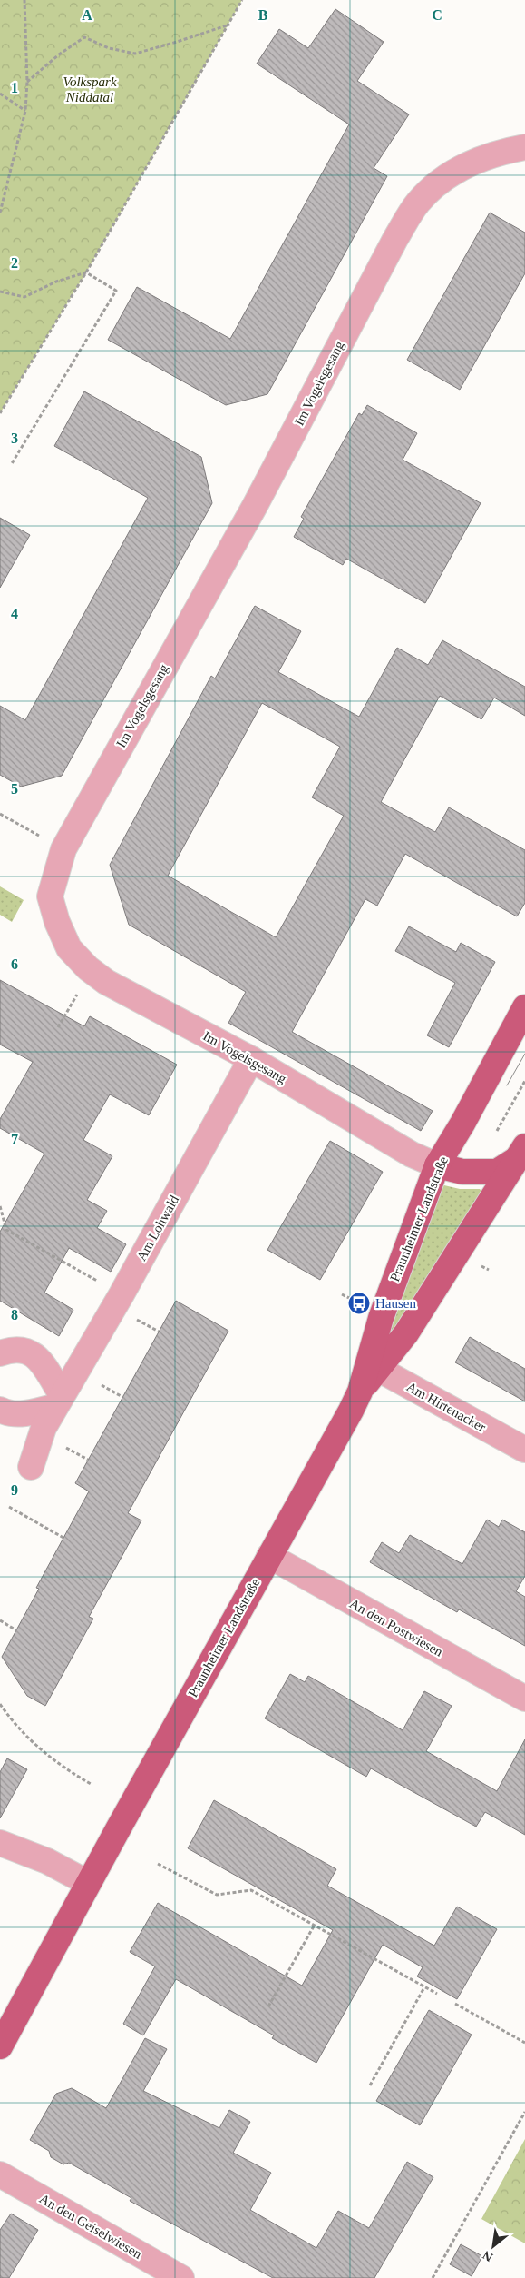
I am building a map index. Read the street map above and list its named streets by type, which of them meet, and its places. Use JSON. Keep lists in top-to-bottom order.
{
  "streets": {
    "main road": ["Praunheimer Landstraße"],
    "street": [
      "Im Vogelsgesang",
      "Am Lohwald",
      "Am Hirtenacker",
      "An den Postwiesen",
      "An den Geiselwiesen"
    ]
  },
  "crossings": [
    ["Im Vogelsgesang", "Praunheimer Landstraße"],
    ["Im Vogelsgesang", "Am Lohwald"],
    ["Praunheimer Landstraße", "Am Hirtenacker"],
    ["Praunheimer Landstraße", "An den Postwiesen"]
  ],
  "parks": ["Volkspark Niddatal"],
  "places": {
    "bus stop": ["Hausen"]
  },
  "north": "bottom left",
  "grid": {
    "columns": ["A", "B", "C"],
    "rows": [
      "1",
      "2",
      "3",
      "4",
      "5",
      "6",
      "7",
      "8",
      "9"
    ]
  }
}
